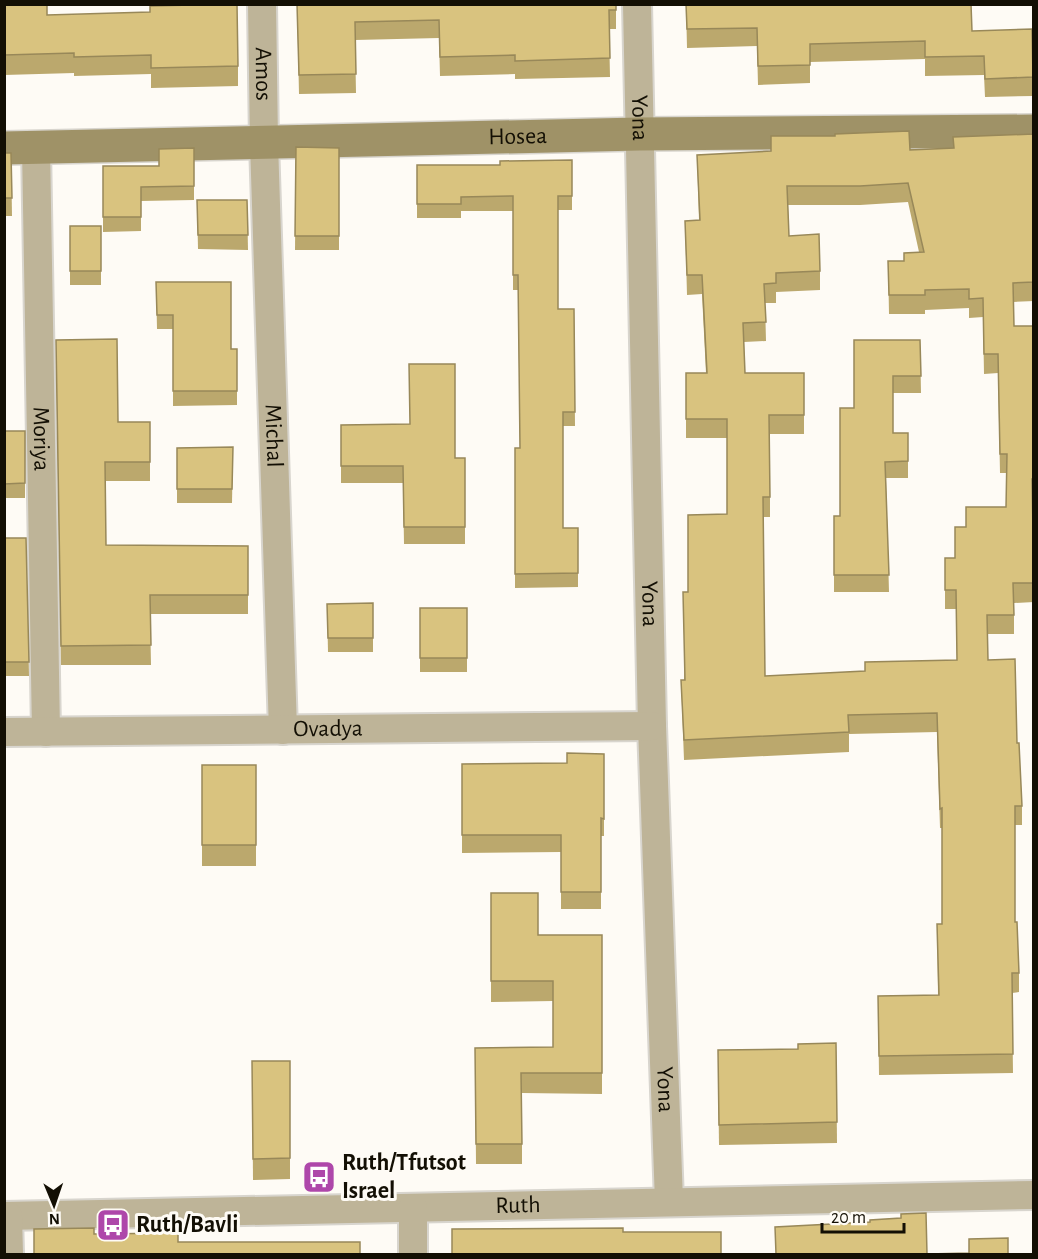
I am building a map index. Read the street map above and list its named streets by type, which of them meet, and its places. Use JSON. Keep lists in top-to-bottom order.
{
  "streets": {
    "street": [
      "Amos",
      "Yona",
      "Hosea",
      "Michal",
      "Moriya",
      "Ovadya",
      "Ruth"
    ]
  },
  "crossings": [
    ["Amos", "Hosea"],
    ["Amos", "Michal"],
    ["Yona", "Hosea"],
    ["Yona", "Ovadya"],
    ["Yona", "Ruth"],
    ["Hosea", "Michal"],
    ["Hosea", "Moriya"],
    ["Michal", "Ovadya"],
    ["Moriya", "Ovadya"]
  ],
  "places": {
    "bus stop": ["Ruth/Tfutsot Israel", "Ruth/Bavli"]
  },
  "scale_bar": "20 m",
  "north": "bottom"
}
